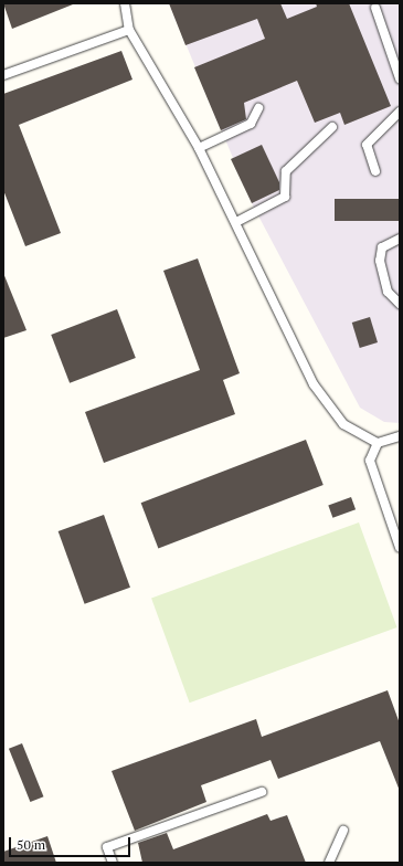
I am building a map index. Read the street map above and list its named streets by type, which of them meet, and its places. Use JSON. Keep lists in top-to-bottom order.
{
  "scale_bar": "50 m"
}
